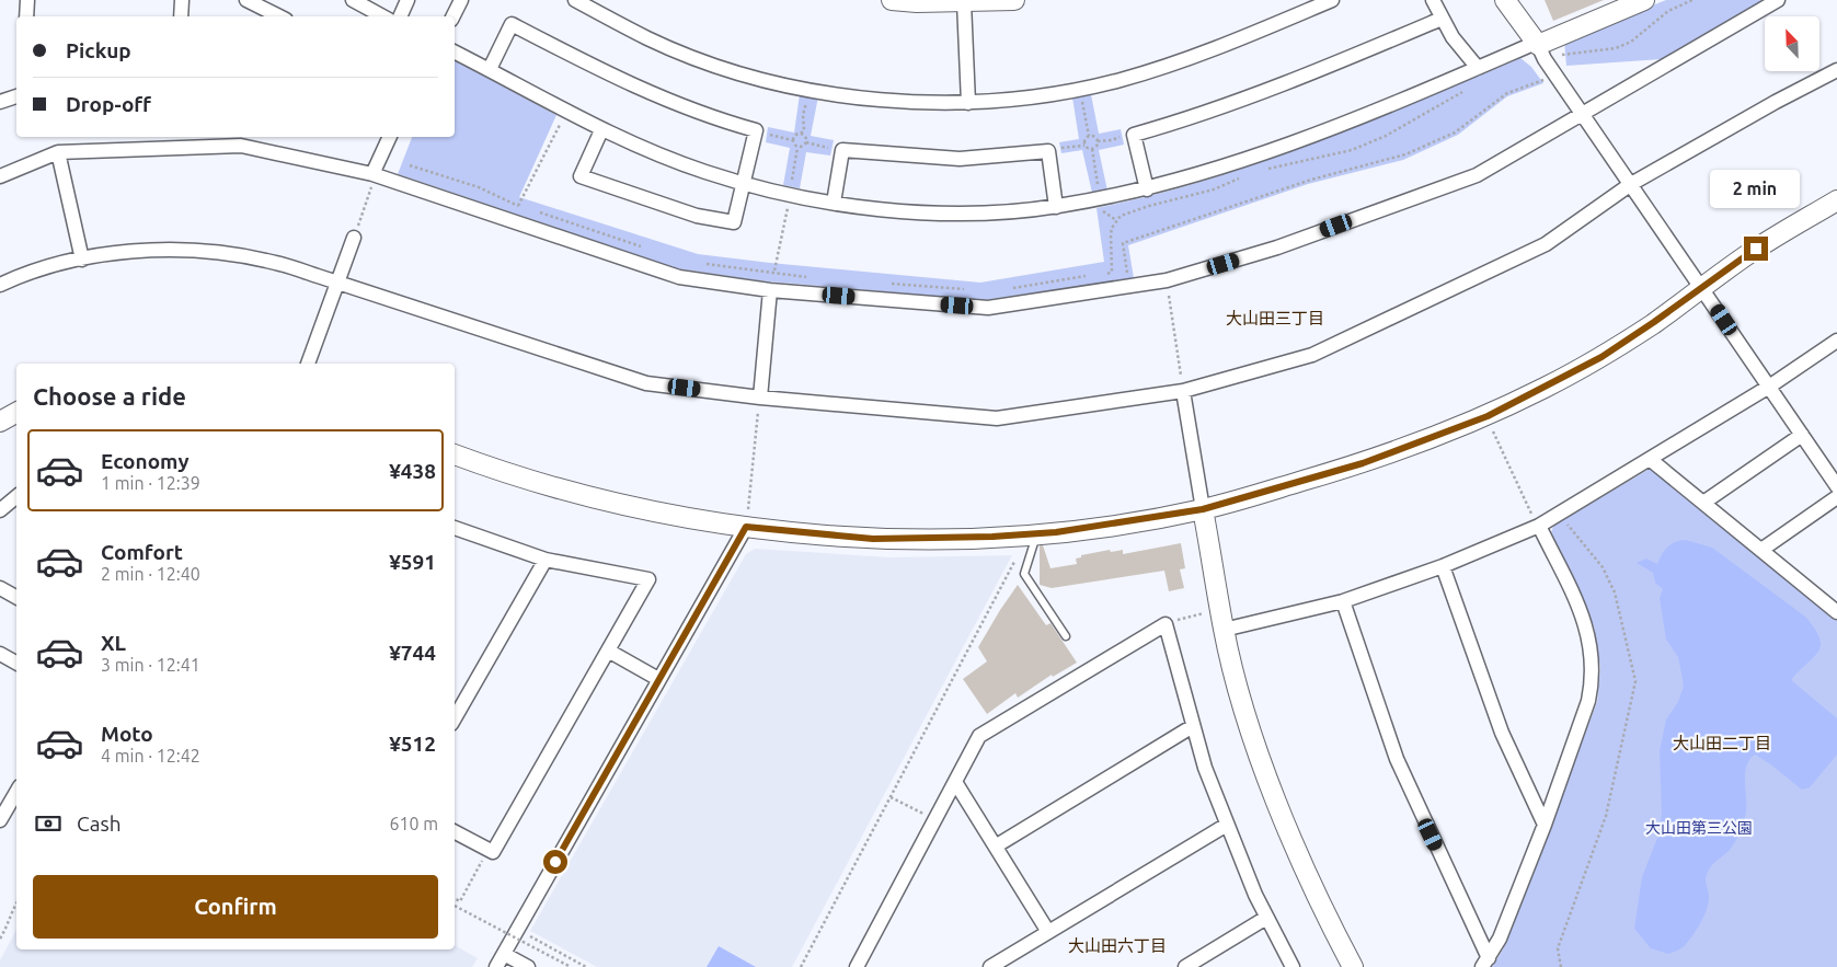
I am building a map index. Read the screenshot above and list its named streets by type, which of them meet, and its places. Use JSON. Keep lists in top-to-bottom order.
{
  "districts": ["大山田三丁目", "大山田二丁目", "大山田六丁目"],
  "parks": ["大山田第三公園"],
  "north": "top left",
  "page": {
    "banner": ["Pickup", "Drop-off"],
    "bubble": "2 min",
    "heading": "Choose a ride",
    "list": [
      {
        "name": "Economy",
        "note": "1 min · 12:39",
        "value": "¥438"
      },
      {
        "name": "Comfort",
        "note": "2 min · 12:40",
        "value": "¥591"
      },
      {
        "name": "XL",
        "note": "3 min · 12:41",
        "value": "¥744"
      },
      {
        "name": "Moto",
        "note": "4 min · 12:42",
        "value": "¥512"
      }
    ],
    "pay": ["Cash", "610 m"],
    "buttons": "Confirm"
  }
}
